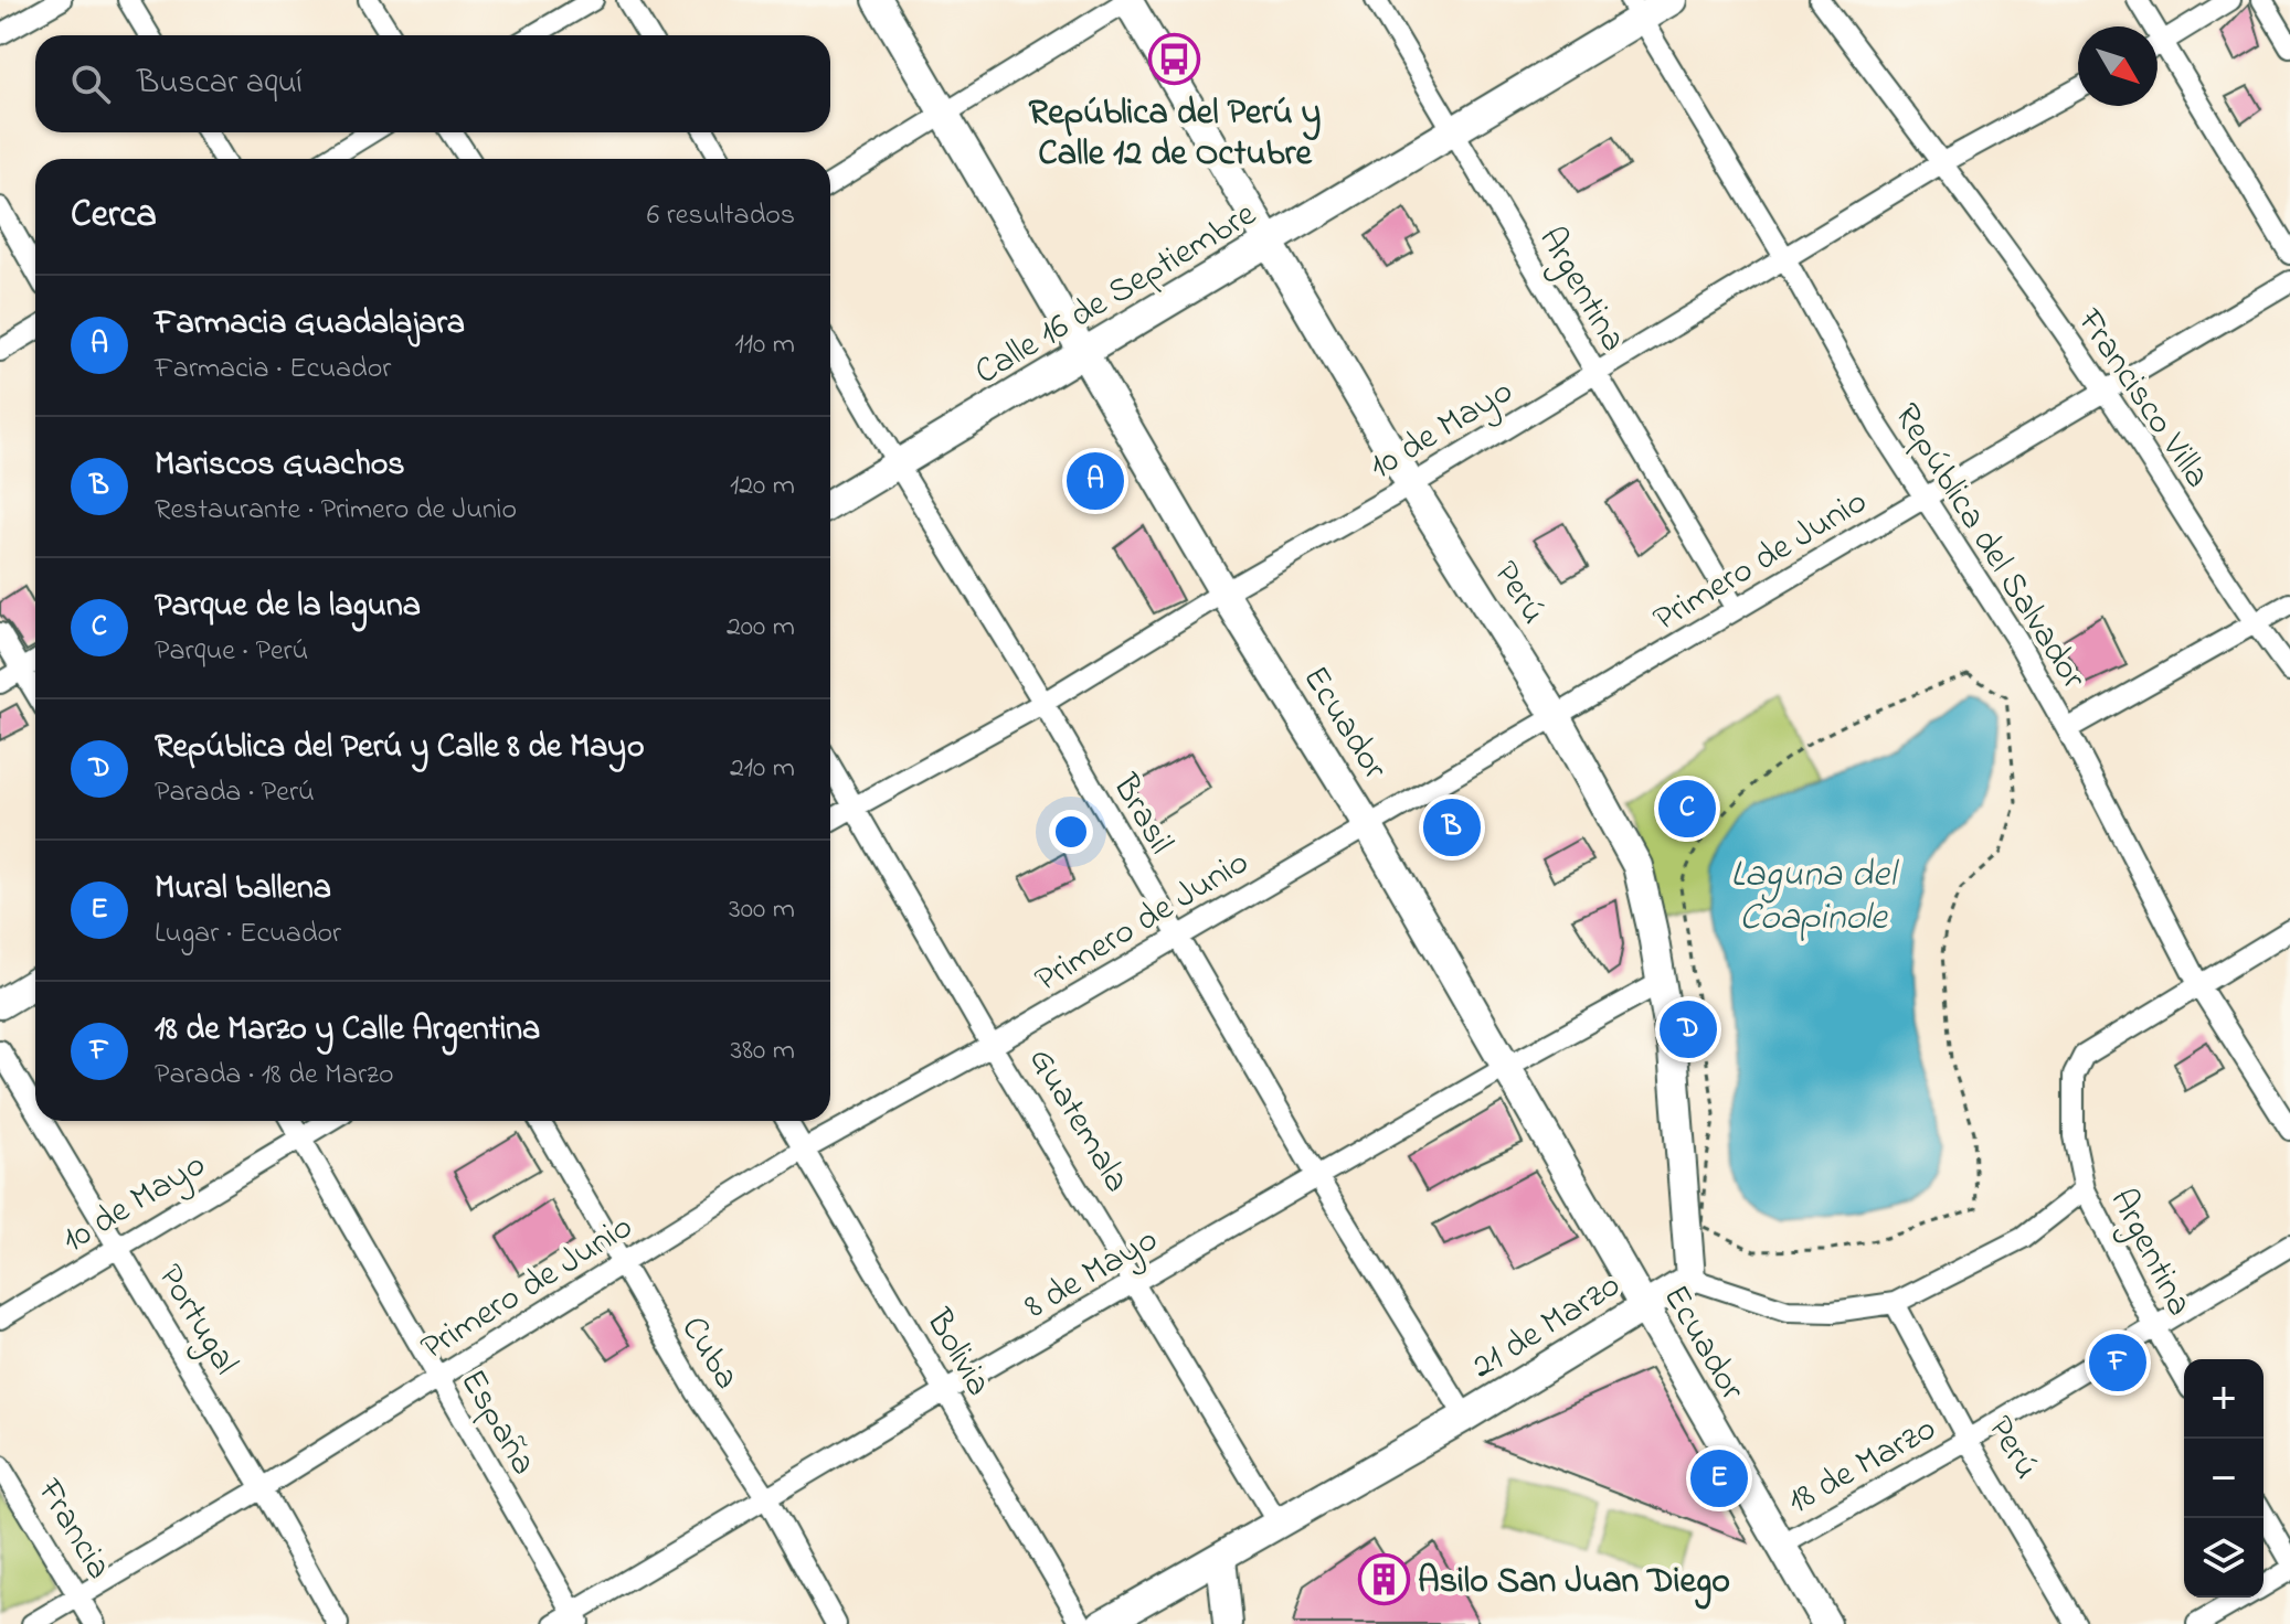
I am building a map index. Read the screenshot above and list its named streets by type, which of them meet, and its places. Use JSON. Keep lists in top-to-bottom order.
{
  "streets": {
    "street": [
      "Argentina",
      "Calle 16 de Septiembre",
      "Francisco Villa",
      "10 de Mayo",
      "República del Salvador",
      "Primero de Junio",
      "Perú",
      "Ecuador",
      "Brasil",
      "Guatemala",
      "8 de Mayo",
      "Portugal",
      "21 de Marzo",
      "Cuba",
      "Bolivia",
      "España",
      "18 de Marzo",
      "Francia"
    ]
  },
  "crossings": [
    ["Argentina", "Calle 16 de Septiembre"],
    ["Argentina", "10 de Mayo"],
    ["Argentina", "Primero de Junio"],
    ["Argentina", "18 de Marzo"],
    ["Calle 16 de Septiembre", "República del Salvador"],
    ["Calle 16 de Septiembre", "Perú"],
    ["Calle 16 de Septiembre", "Ecuador"],
    ["Calle 16 de Septiembre", "Brasil"],
    ["Francisco Villa", "10 de Mayo"],
    ["Francisco Villa", "Primero de Junio"],
    ["10 de Mayo", "República del Salvador"],
    ["10 de Mayo", "Perú"],
    ["10 de Mayo", "Ecuador"],
    ["10 de Mayo", "Brasil"],
    ["10 de Mayo", "Guatemala"],
    ["10 de Mayo", "Portugal"],
    ["10 de Mayo", "España"],
    ["República del Salvador", "Primero de Junio"],
    ["Primero de Junio", "Perú"],
    ["Primero de Junio", "Ecuador"],
    ["Primero de Junio", "Brasil"],
    ["Primero de Junio", "Guatemala"],
    ["Primero de Junio", "Portugal"],
    ["Primero de Junio", "Cuba"],
    ["Primero de Junio", "Bolivia"],
    ["Primero de Junio", "España"],
    ["Primero de Junio", "Francia"],
    ["Perú", "8 de Mayo"],
    ["Perú", "21 de Marzo"],
    ["Perú", "18 de Marzo"],
    ["Ecuador", "8 de Mayo"],
    ["Ecuador", "21 de Marzo"],
    ["Ecuador", "18 de Marzo"],
    ["Brasil", "8 de Mayo"],
    ["Brasil", "21 de Marzo"],
    ["Guatemala", "8 de Mayo"],
    ["Guatemala", "21 de Marzo"],
    ["8 de Mayo", "Cuba"],
    ["8 de Mayo", "Bolivia"],
    ["8 de Mayo", "España"]
  ],
  "water": ["Laguna del Coapinole"],
  "places": {
    "bus stop": ["República del Perú y Calle 12 de Octubre"],
    "building": ["Asilo San Juan Diego"]
  },
  "north": "bottom right",
  "page": {
    "search": "Buscar aquí",
    "heading": ["Cerca", "6 resultados"],
    "list": [
      {
        "mark": "A",
        "name": "Farmacia Guadalajara",
        "note": "Farmacia · Ecuador",
        "value": "110 m"
      },
      {
        "mark": "B",
        "name": "Mariscos Guachos",
        "note": "Restaurante · Primero de Junio",
        "value": "120 m"
      },
      {
        "mark": "C",
        "name": "Parque de la laguna",
        "note": "Parque · Perú",
        "value": "200 m"
      },
      {
        "mark": "D",
        "name": "República del Perú y Calle 8 de Mayo",
        "note": "Parada · Perú",
        "value": "210 m"
      },
      {
        "mark": "E",
        "name": "Mural ballena",
        "note": "Lugar · Ecuador",
        "value": "300 m"
      },
      {
        "mark": "F",
        "name": "18 de Marzo y Calle Argentina",
        "note": "Parada · 18 de Marzo",
        "value": "380 m"
      }
    ],
    "pins": [
      "A",
      "C",
      "B",
      "D",
      "F",
      "E"
    ],
    "map_buttons": ["+", "−"]
  }
}
